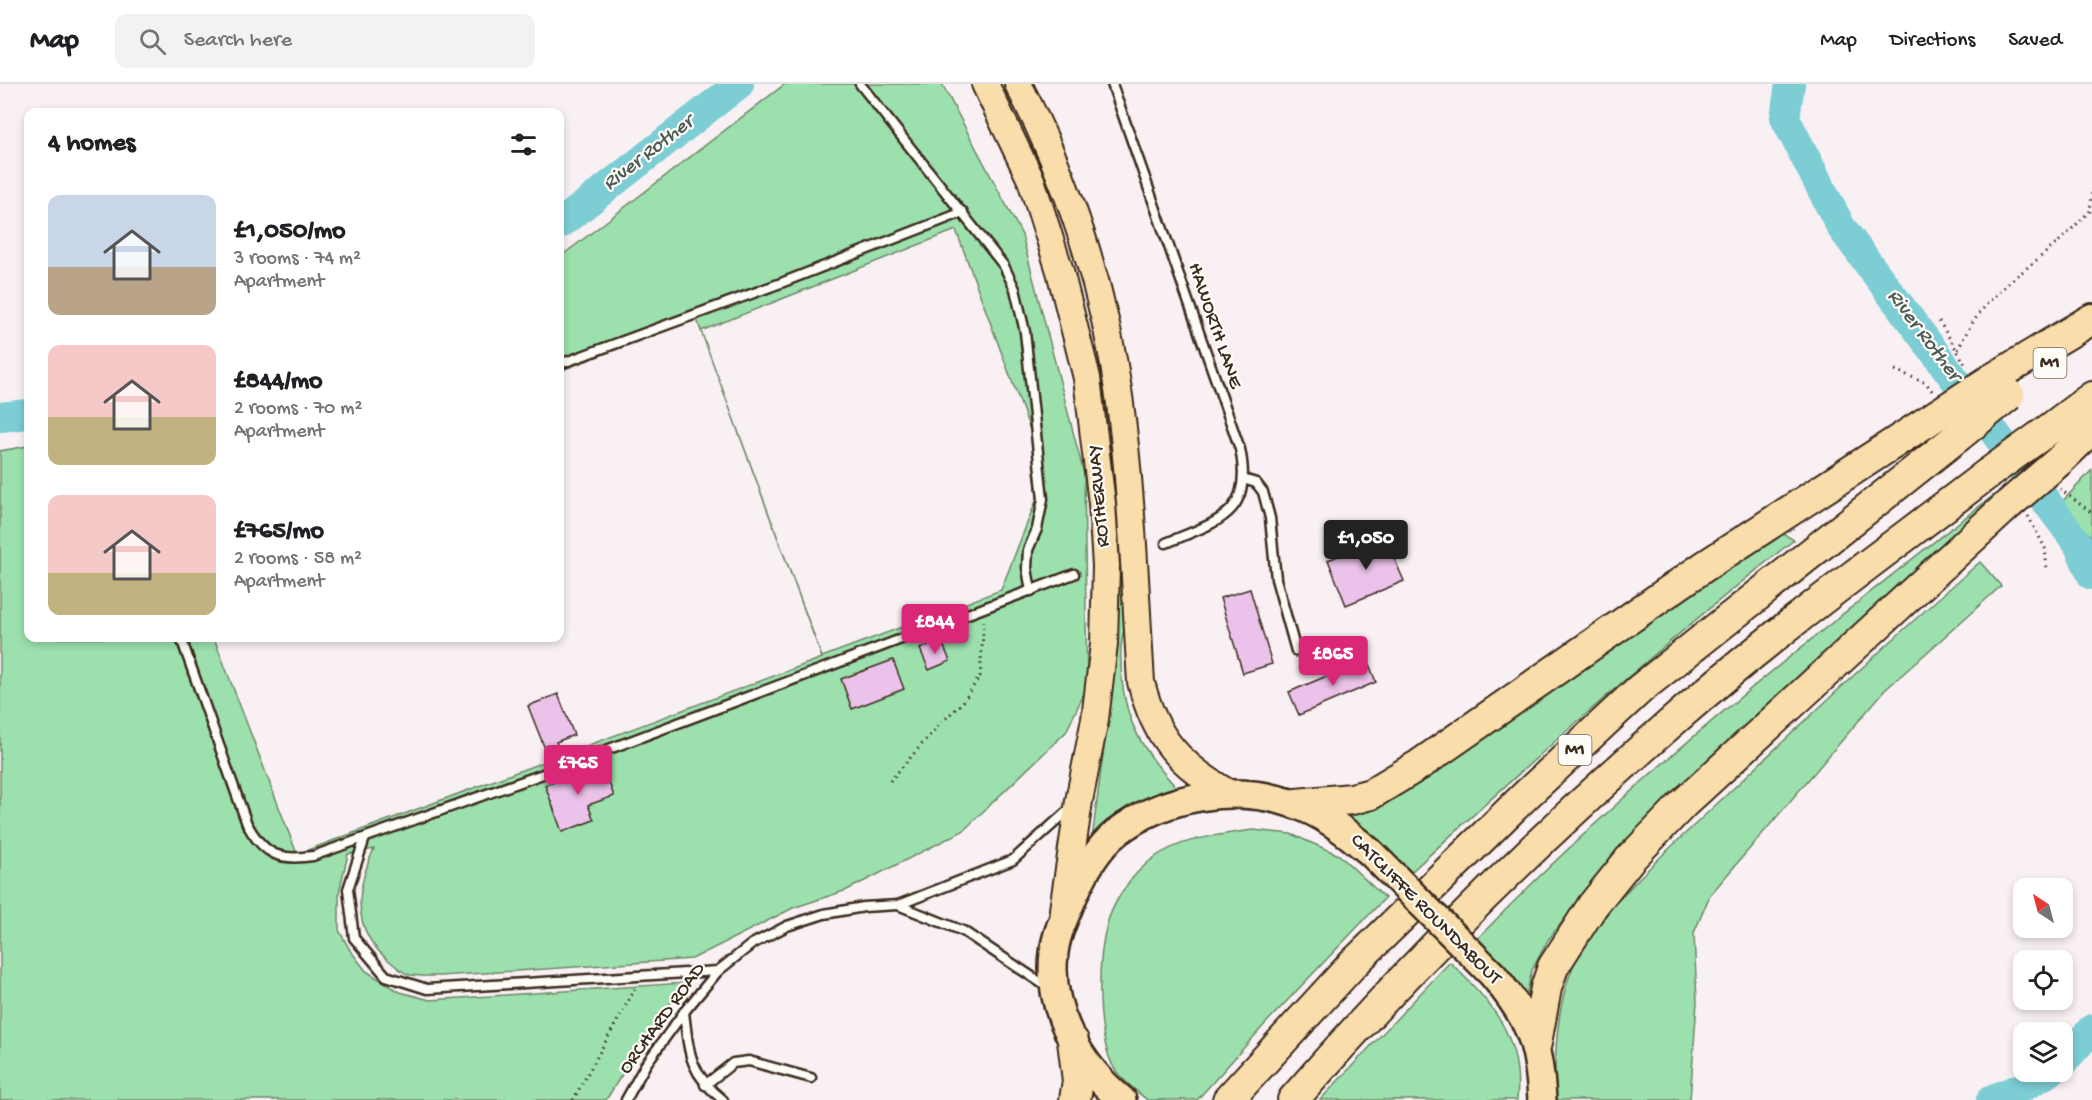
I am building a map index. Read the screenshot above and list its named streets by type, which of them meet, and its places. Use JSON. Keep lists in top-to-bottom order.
{
  "streets": {
    "highway": ["M1", "CATCLIFFE ROUNDABOUT"],
    "main road": ["ROTHERWAY"],
    "lane": ["HAWORTH LANE", "ORCHARD ROAD"]
  },
  "crossings": [
    ["ROTHERWAY", "CATCLIFFE ROUNDABOUT"],
    ["ROTHERWAY", "ORCHARD ROAD"],
    ["CATCLIFFE ROUNDABOUT", "ORCHARD ROAD"]
  ],
  "water": ["River Rother"],
  "north": "top left",
  "page": {
    "header": "Map",
    "search": "Search here",
    "nav": ["Map", "Directions", "Saved"],
    "heading": "4 homes",
    "list": [
      {
        "name": "£1,050/mo",
        "note": "3 rooms · 74 m² · Apartment"
      },
      {
        "name": "£844/mo",
        "note": "2 rooms · 70 m² · Apartment"
      },
      {
        "name": "£765/mo",
        "note": "2 rooms · 58 m² · Apartment"
      }
    ],
    "price": [
      "£1,050",
      "£844",
      "£865",
      "£765"
    ]
  }
}
